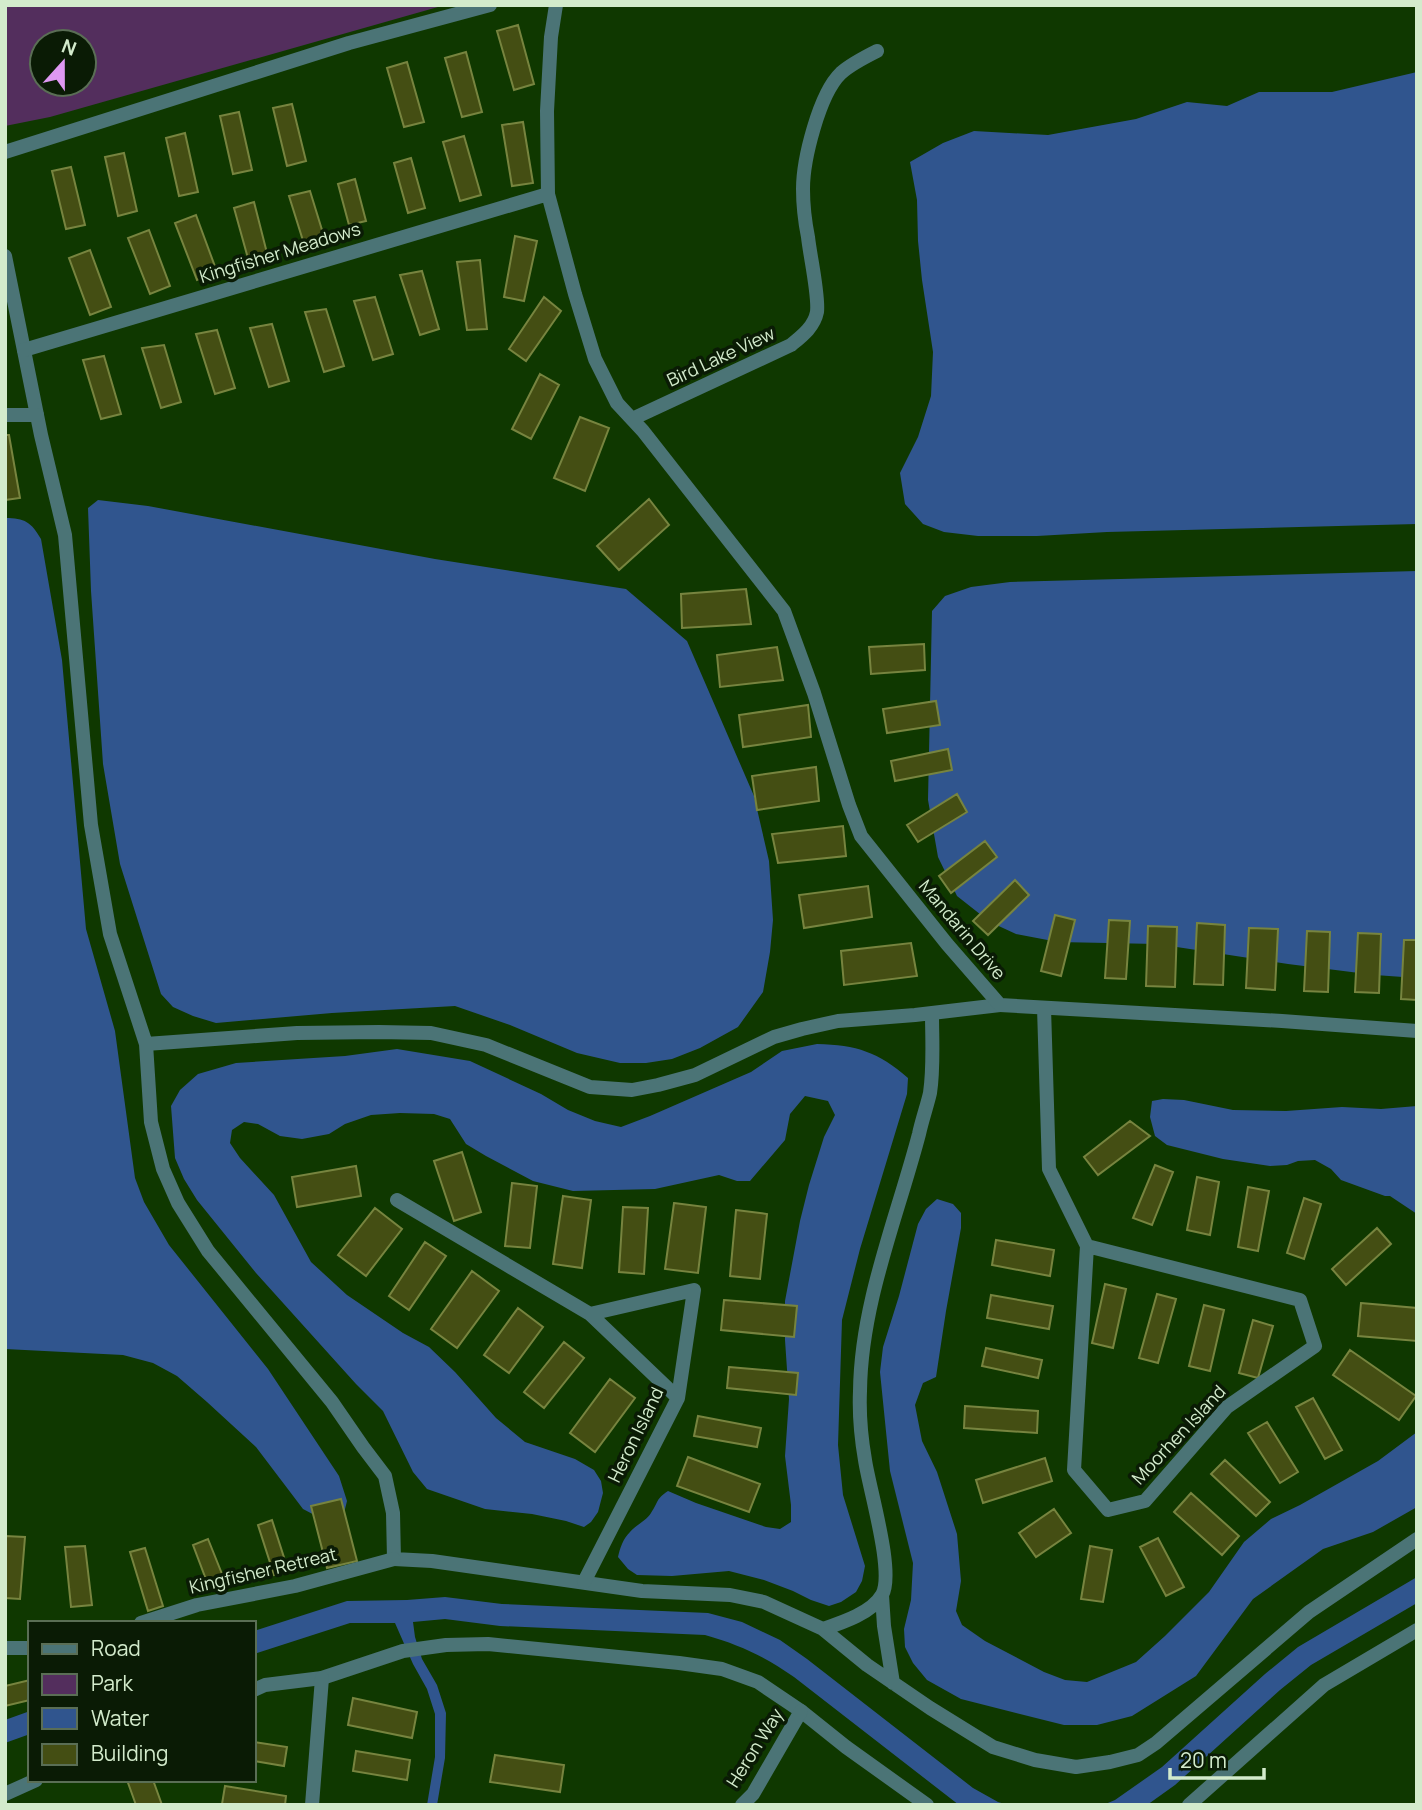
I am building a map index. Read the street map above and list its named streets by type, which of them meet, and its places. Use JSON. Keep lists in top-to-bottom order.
{
  "streets": {
    "street": [
      "Kingfisher Meadows",
      "Bird Lake View",
      "Mandarin Drive",
      "Heron Island",
      "Moorhen Island",
      "Kingfisher Retreat",
      "Heron Way"
    ]
  },
  "crossings": [
    ["Bird Lake View", "Mandarin Drive"],
    ["Mandarin Drive", "Moorhen Island"],
    ["Heron Island", "Kingfisher Retreat"]
  ],
  "legend": [
    "Road",
    "Park",
    "Water",
    "Building"
  ],
  "scale_bar": "20 m",
  "north": "top"
}
